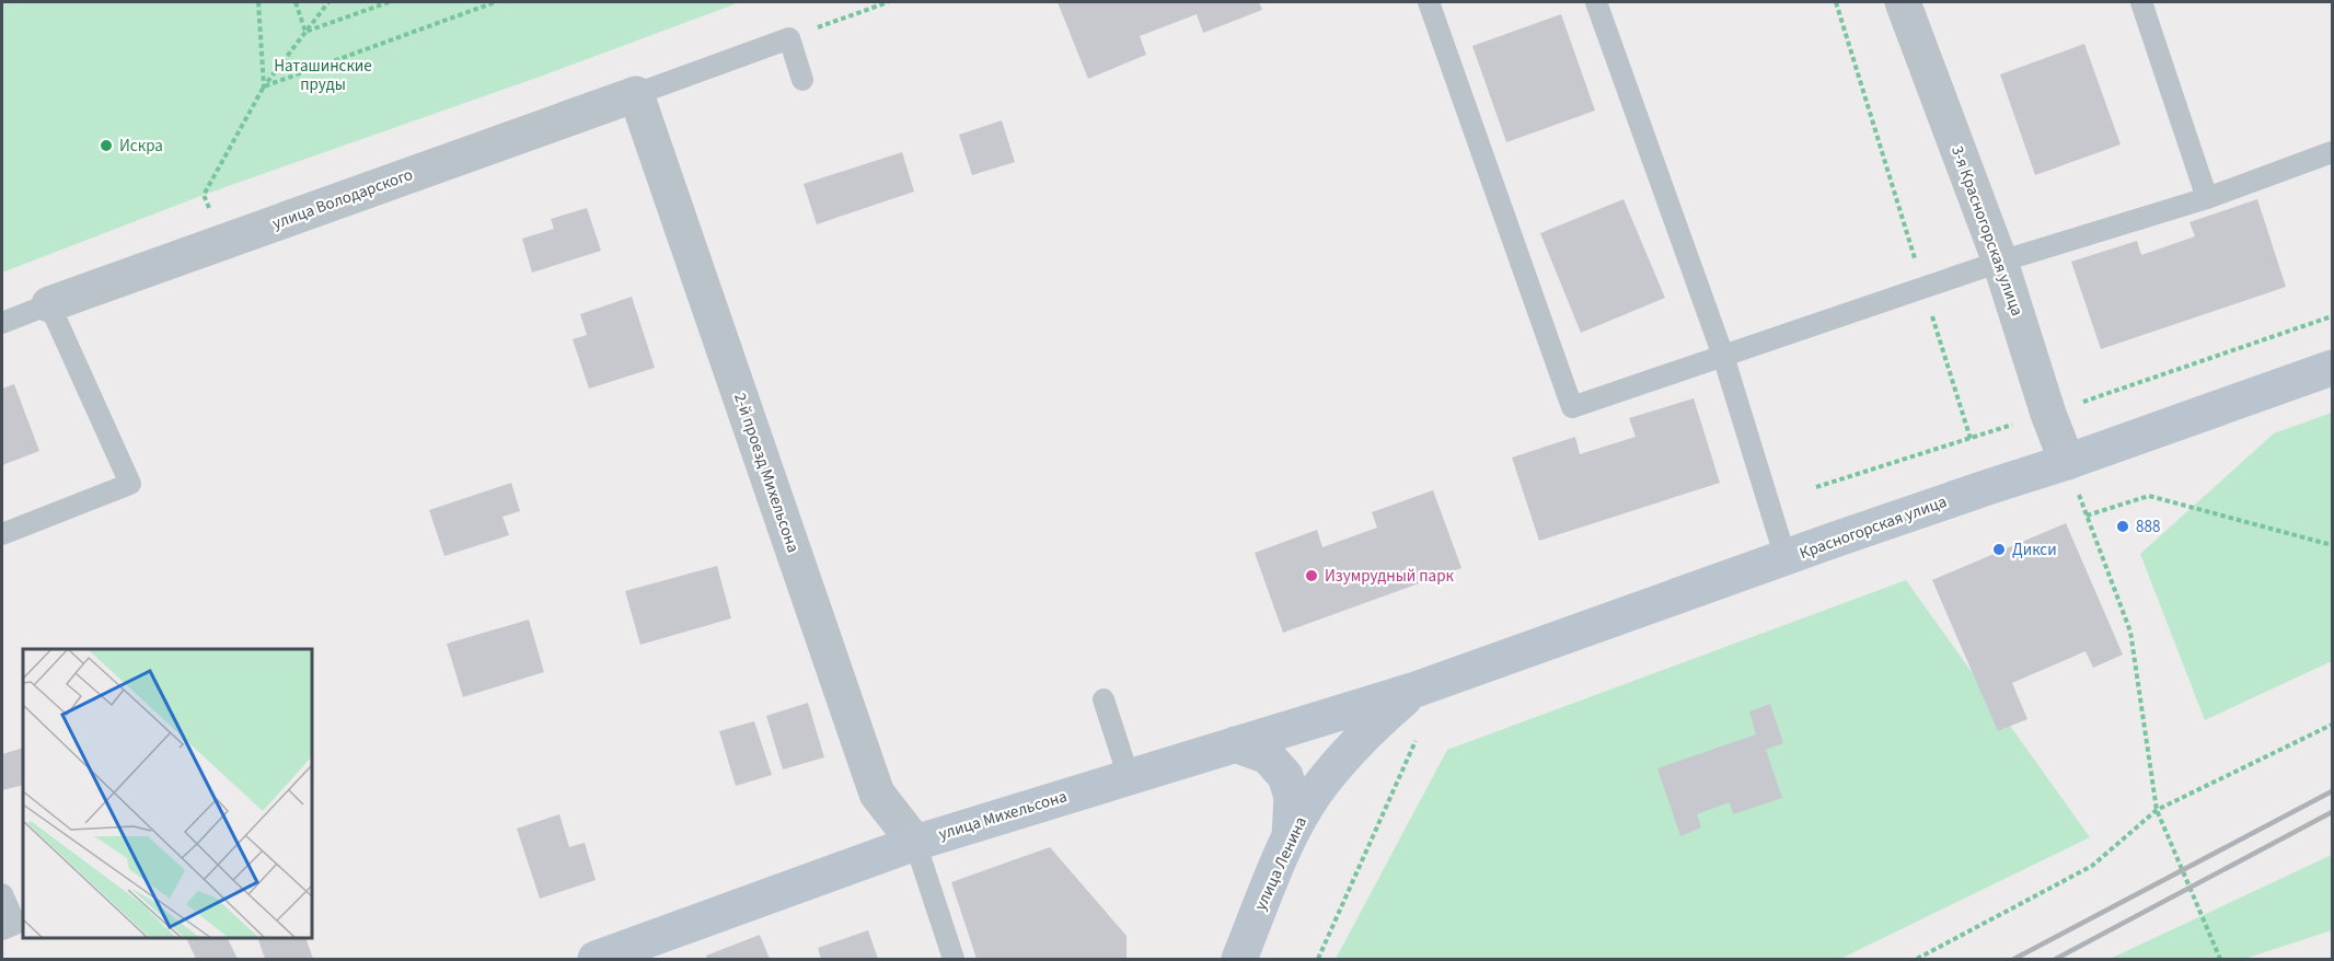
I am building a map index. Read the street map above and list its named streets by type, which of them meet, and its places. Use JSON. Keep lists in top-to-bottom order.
{
  "streets": {
    "street": [
      "улица Володарского",
      "3-я Красногорская улица",
      "2-й проезд Михельсона",
      "Красногорская улица",
      "улица Михельсона",
      "улица Ленина"
    ]
  },
  "crossings": [
    ["улица Володарского", "2-й проезд Михельсона"],
    ["3-я Красногорская улица", "Красногорская улица"],
    ["2-й проезд Михельсона", "улица Михельсона"],
    ["Красногорская улица", "улица Михельсона"],
    ["Красногорская улица", "улица Ленина"],
    ["улица Михельсона", "улица Ленина"]
  ],
  "parks": ["Наташинские пруды"],
  "places": [
    "Искра",
    "888",
    "Дикси",
    "Изумрудный парк"
  ]
}
